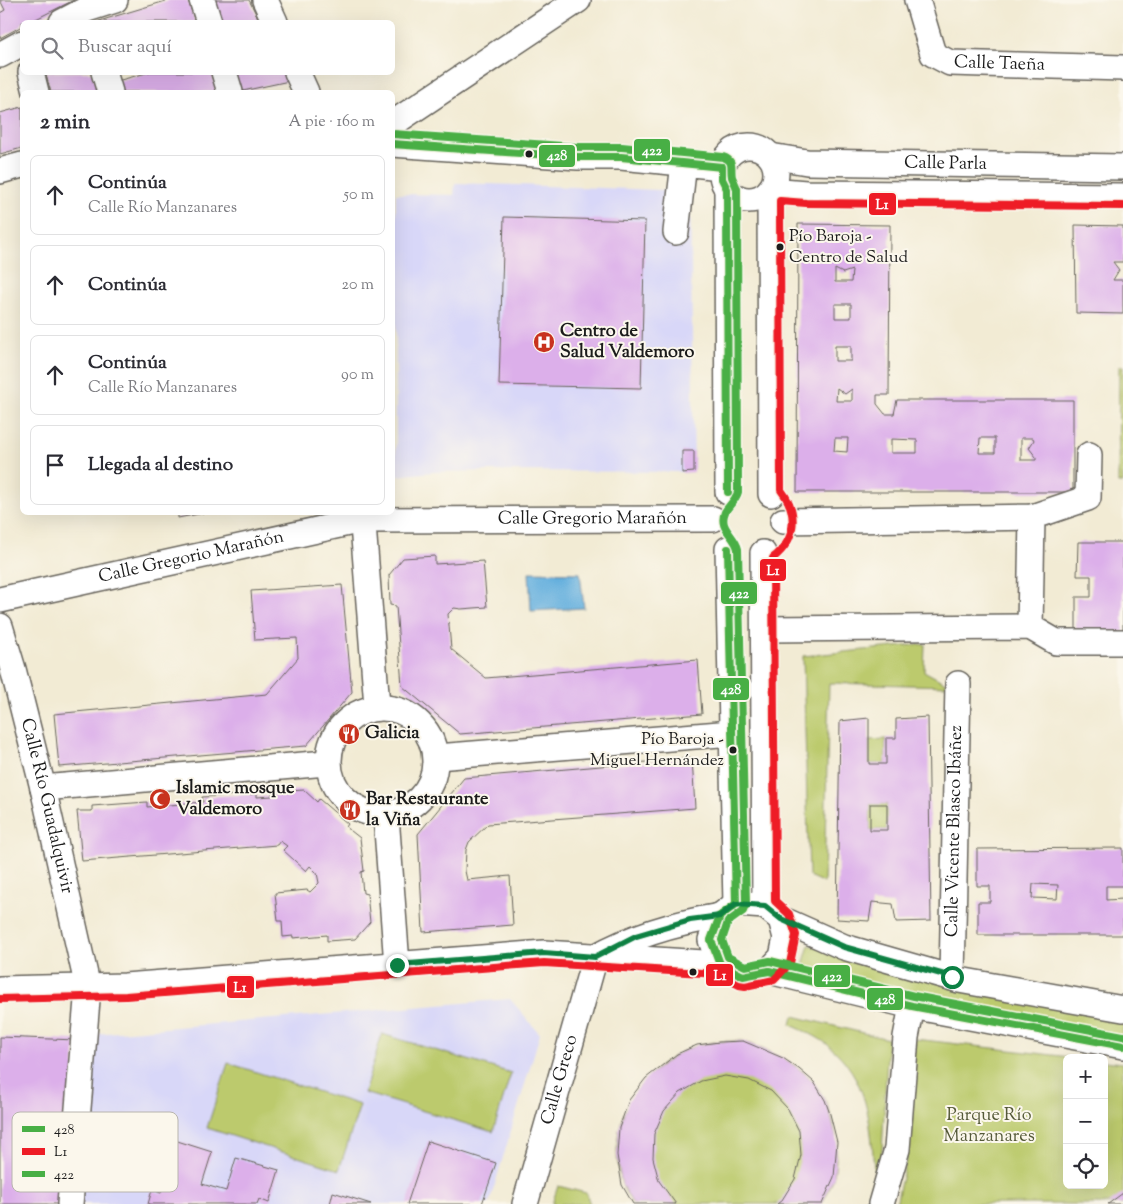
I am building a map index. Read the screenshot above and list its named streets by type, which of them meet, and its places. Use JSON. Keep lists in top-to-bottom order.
{
  "streets": {
    "street": [
      "Calle Taeña",
      "Calle Parla",
      "Calle Gregorio Marañón",
      "Calle Río Guadalquivir",
      "Calle Vicente Blasco Ibáñez",
      "Calle Greco"
    ]
  },
  "parks": ["Parque Río Manzanares"],
  "places": {
    "other": ["Pío Baroja - Centro de Salud", "Pío Baroja - Miguel Hernández"],
    "hospital": ["Centro de Salud Valdemoro"],
    "restaurant": ["Galicia", "Bar Restaurante la Viña"],
    "mosque": ["Islamic mosque Valdemoro"]
  },
  "lines": ["transit line 422", "transit line 428", "transit line L1"],
  "legend": ["428", "L1", "422"],
  "page": {
    "search": "Buscar aquí",
    "heading": ["2 min", "A pie · 160 m"],
    "list": [
      ["Continúa", "Calle Río Manzanares", "50 m"],
      ["Continúa", "20 m"],
      ["Continúa", "Calle Río Manzanares", "90 m"],
      "Llegada al destino"
    ],
    "map_buttons": ["+", "−"]
  }
}
